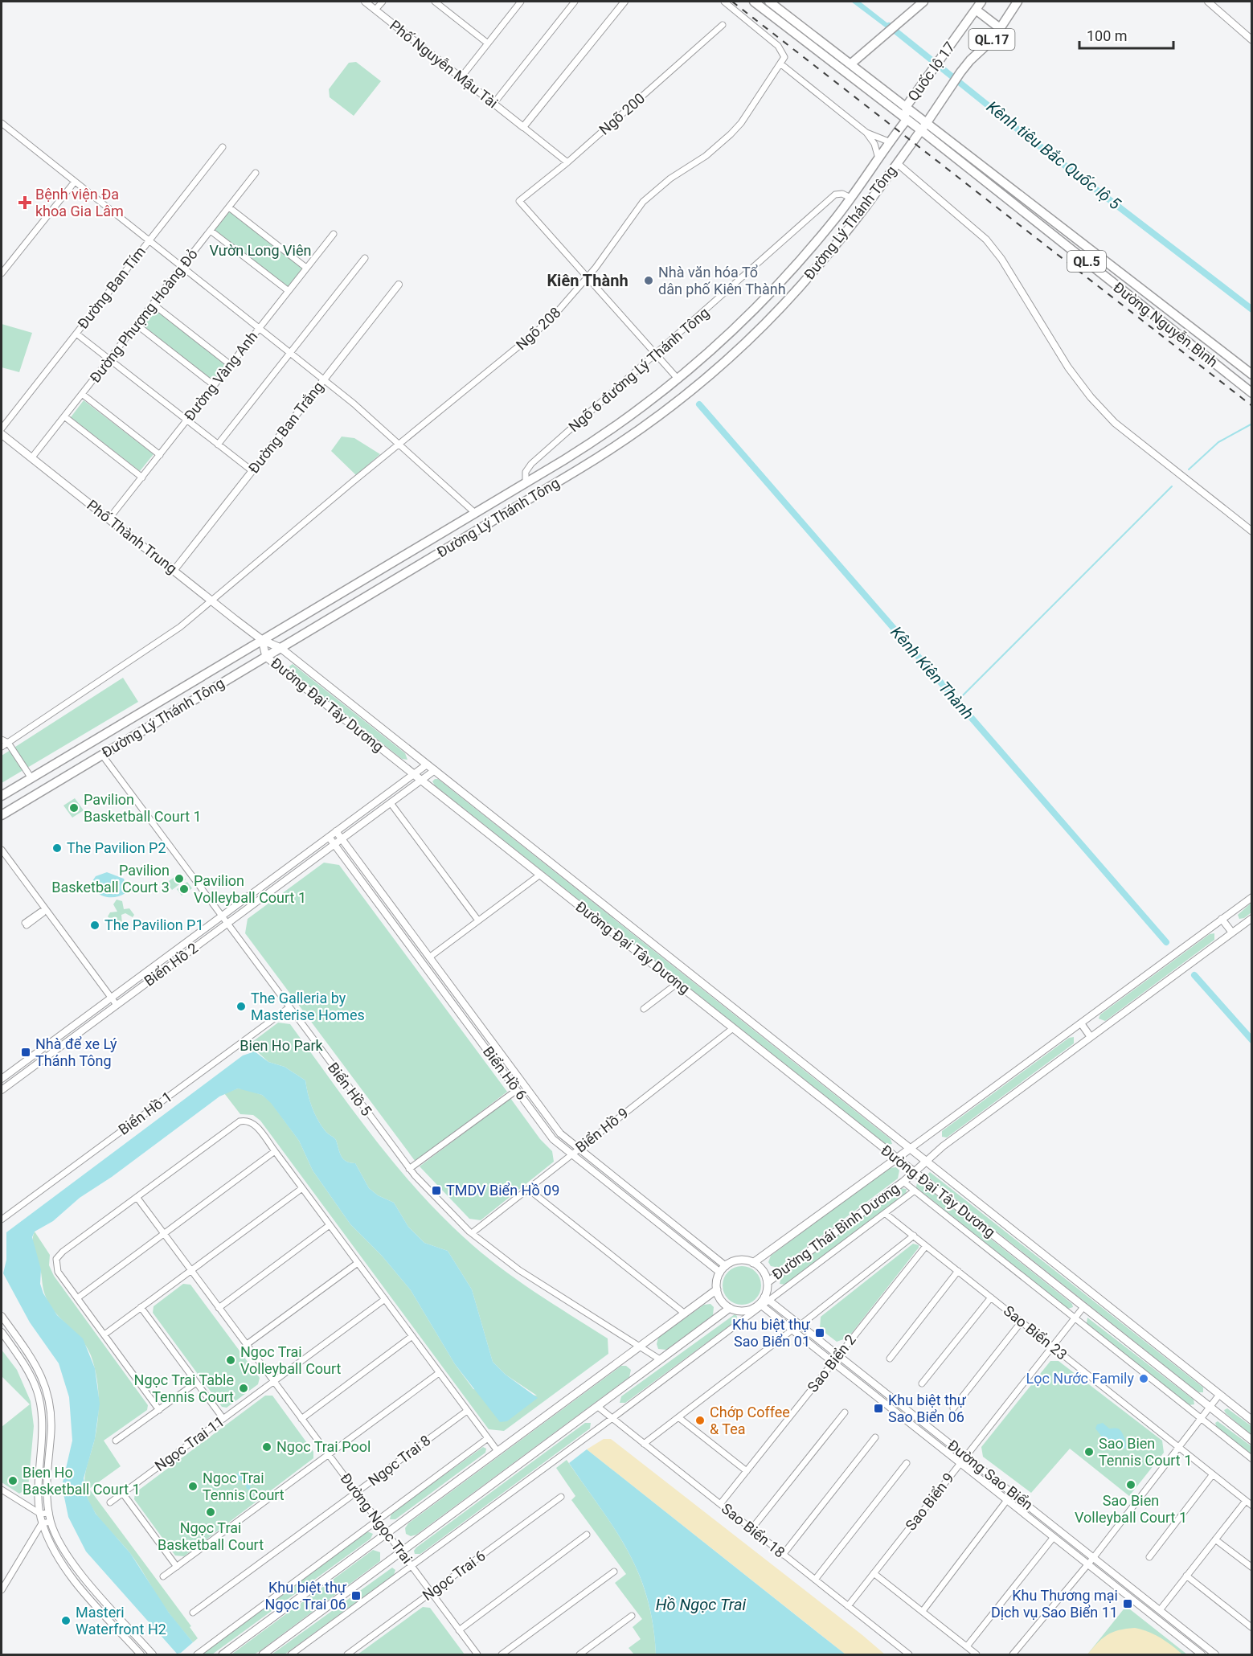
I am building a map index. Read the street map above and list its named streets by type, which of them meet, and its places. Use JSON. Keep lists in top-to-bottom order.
{
  "streets": {
    "main road": [
      "QL.17",
      "Quốc lộ 17",
      "Đường Lý Thánh Tông",
      "QL.5",
      "Đường Nguyễn Bình",
      "Phố Thành Trung",
      "Đường Đại Tây Dương",
      "Đường Thái Bình Dương"
    ],
    "street": [
      "Phố Nguyễn Mậu Tài",
      "Ngõ 200",
      "Đường Ban Tím",
      "Đường Phượng Hoàng Đỏ",
      "Ngõ 208",
      "Ngõ 6 đường Lý Thánh Tông",
      "Đường Vàng Anh",
      "Đường Ban Trắng",
      "Biển Hồ 2",
      "Biển Hồ 6",
      "Biển Hồ 5",
      "Biển Hồ 1",
      "Biển Hồ 9",
      "Sao Biển 23",
      "Sao Biển 2",
      "Ngọc Trai 11",
      "Ngọc Trai 8",
      "Đường Sao Biển",
      "Sao Biển 9",
      "Đường Ngọc Trai",
      "Sao Biển 18",
      "Ngọc Trai 6"
    ]
  },
  "crossings": [
    ["Quốc lộ 17", "Đường Lý Thánh Tông"],
    ["Quốc lộ 17", "QL.5"],
    ["Quốc lộ 17", "Đường Nguyễn Bình"],
    ["Ngõ 200", "Ngõ 208"],
    ["Đường Lý Thánh Tông", "QL.5"],
    ["Đường Lý Thánh Tông", "Đường Nguyễn Bình"],
    ["Đường Lý Thánh Tông", "Ngõ 6 đường Lý Thánh Tông"],
    ["Đường Lý Thánh Tông", "Phố Thành Trung"],
    ["Đường Lý Thánh Tông", "Đường Đại Tây Dương"],
    ["Đường Lý Thánh Tông", "Biển Hồ 5"],
    ["QL.5", "Đường Nguyễn Bình"],
    ["Đường Phượng Hoàng Đỏ", "Phố Thành Trung"],
    ["Ngõ 208", "Phố Thành Trung"],
    ["Đường Vàng Anh", "Phố Thành Trung"],
    ["Đường Ban Trắng", "Phố Thành Trung"],
    ["Phố Thành Trung", "Đường Đại Tây Dương"],
    ["Đường Đại Tây Dương", "Biển Hồ 2"],
    ["Đường Đại Tây Dương", "Biển Hồ 9"],
    ["Đường Đại Tây Dương", "Đường Thái Bình Dương"],
    ["Đường Đại Tây Dương", "Sao Biển 9"],
    ["Biển Hồ 2", "Biển Hồ 6"],
    ["Biển Hồ 2", "Biển Hồ 5"],
    ["Biển Hồ 6", "Biển Hồ 9"],
    ["Biển Hồ 6", "Đường Thái Bình Dương"],
    ["Biển Hồ 6", "Đường Sao Biển"],
    ["Biển Hồ 5", "Biển Hồ 1"],
    ["Biển Hồ 5", "Biển Hồ 9"],
    ["Đường Thái Bình Dương", "Đường Sao Biển"],
    ["Sao Biển 23", "Sao Biển 2"],
    ["Sao Biển 23", "Sao Biển 9"],
    ["Sao Biển 2", "Đường Sao Biển"],
    ["Sao Biển 2", "Sao Biển 18"],
    ["Ngọc Trai 11", "Đường Ngọc Trai"],
    ["Ngọc Trai 8", "Đường Ngọc Trai"],
    ["Đường Sao Biển", "Sao Biển 9"],
    ["Sao Biển 9", "Sao Biển 18"],
    ["Đường Ngọc Trai", "Ngọc Trai 6"]
  ],
  "districts": ["Kiên Thành"],
  "water": ["Kênh tiêu Bắc Quốc lộ 5", "Kênh Kiên Thành", "Hồ Ngọc Trai"],
  "parks": ["Vườn Long Viên", "Bien Ho Park"],
  "places": {
    "health": ["Bệnh viện Đa khoa Gia Lâm"],
    "other": [
      "Nhà văn hóa Tổ dân phố Kiên Thành",
      "Pavilion Basketball Court 1",
      "The Pavilion P2",
      "Pavilion Basketball Court 3",
      "Pavilion Volleyball Court 1",
      "The Pavilion P1",
      "The Galleria by Masterise Homes",
      "Ngoc Trai Volleyball Court",
      "Lọc Nước Family",
      "Ngọc Trai Table Tennis Court",
      "Chớp Coffee & Tea",
      "Ngoc Trai Pool",
      "Sao Bien Tennis Court 1",
      "Bien Ho Basketball Court 1",
      "Sao Bien Volleyball Court 1",
      "Ngoc Trai Tennis Court",
      "Ngọc Trai Basketball Court",
      "Masteri Waterfront H2"
    ],
    "transit": [
      "Nhà để xe Lý Thánh Tông",
      "TMDV Biển Hồ 09",
      "Khu biệt thự Sao Biển 01",
      "Khu biệt thự Sao Biển 06",
      "Khu biệt thự Ngọc Trai 06",
      "Khu Thương mại Dịch vụ Sao Biển 11"
    ]
  },
  "scale_bar": "100 m"
}
